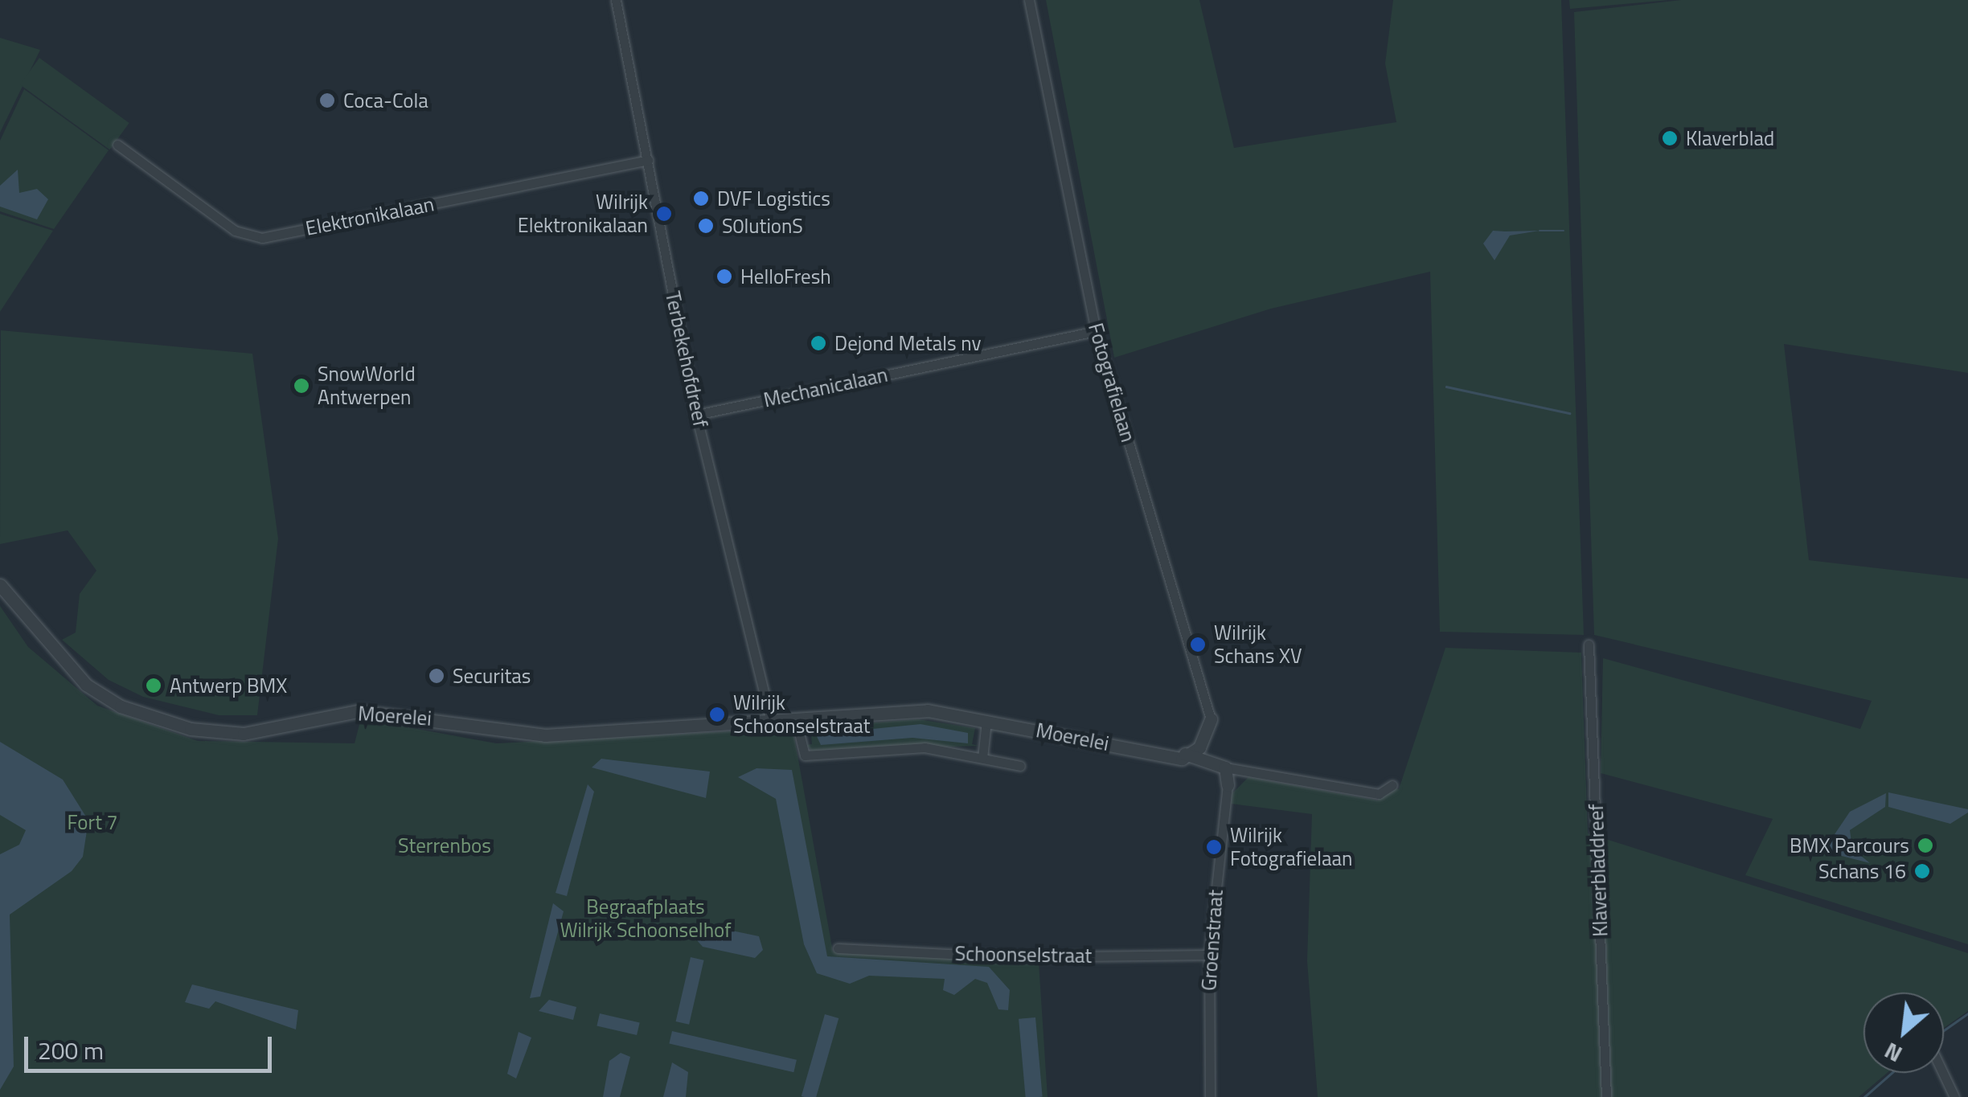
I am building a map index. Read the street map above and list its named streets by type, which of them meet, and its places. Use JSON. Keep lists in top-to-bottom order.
{
  "streets": {
    "street": [
      "Elektronikalaan",
      "Terbekehofdreef",
      "Fotografielaan",
      "Mechanicalaan",
      "Moerelei",
      "Klaverbladdreef",
      "Groenstraat",
      "Schoonselstraat"
    ]
  },
  "crossings": [
    ["Elektronikalaan", "Terbekehofdreef"],
    ["Terbekehofdreef", "Mechanicalaan"],
    ["Terbekehofdreef", "Moerelei"],
    ["Fotografielaan", "Mechanicalaan"],
    ["Fotografielaan", "Moerelei"],
    ["Groenstraat", "Schoonselstraat"]
  ],
  "parks": ["Fort 7", "Sterrenbos", "Begraafplaats Wilrijk Schoonselhof"],
  "places": [
    "Coca-Cola",
    "Klaverblad",
    "DVF Logistics",
    "Wilrijk Elektronikalaan",
    "S0lutionS",
    "HelloFresh",
    "Dejond Metals nv",
    "SnowWorld Antwerpen",
    "Wilrijk Schans XV",
    "Securitas",
    "Antwerp BMX",
    "Wilrijk Schoonselstraat",
    "BMX Parcours",
    "Wilrijk Fotografielaan",
    "Schans 16"
  ],
  "scale_bar": "200 m",
  "north": "bottom left"
}
